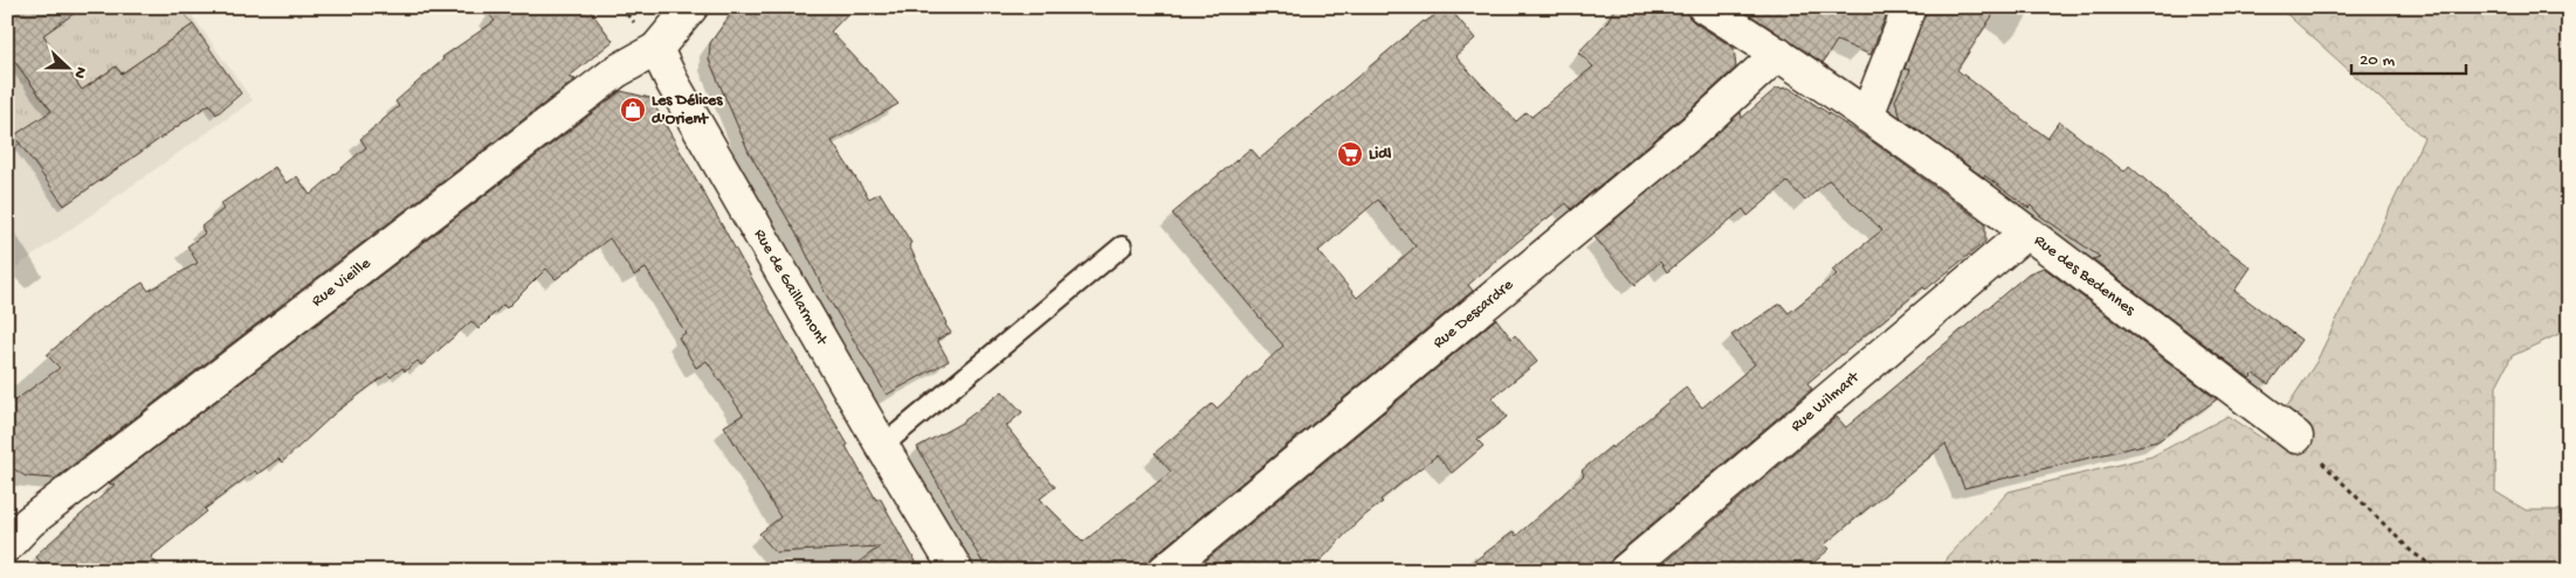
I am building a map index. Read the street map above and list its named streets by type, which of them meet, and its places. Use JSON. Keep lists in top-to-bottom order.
{
  "streets": {
    "street": [
      "Rue des Bedennes",
      "Rue Vieille",
      "Rue de Gaillarmont",
      "Rue Descardre",
      "Rue Wilmart"
    ]
  },
  "crossings": [
    ["Rue des Bedennes", "Rue Descardre"],
    ["Rue des Bedennes", "Rue Wilmart"],
    ["Rue Vieille", "Rue de Gaillarmont"]
  ],
  "places": {
    "shop": ["Les Délices d'Orient"],
    "supermarket": ["Lidl"]
  },
  "scale_bar": "20 m",
  "north": "right"
}
